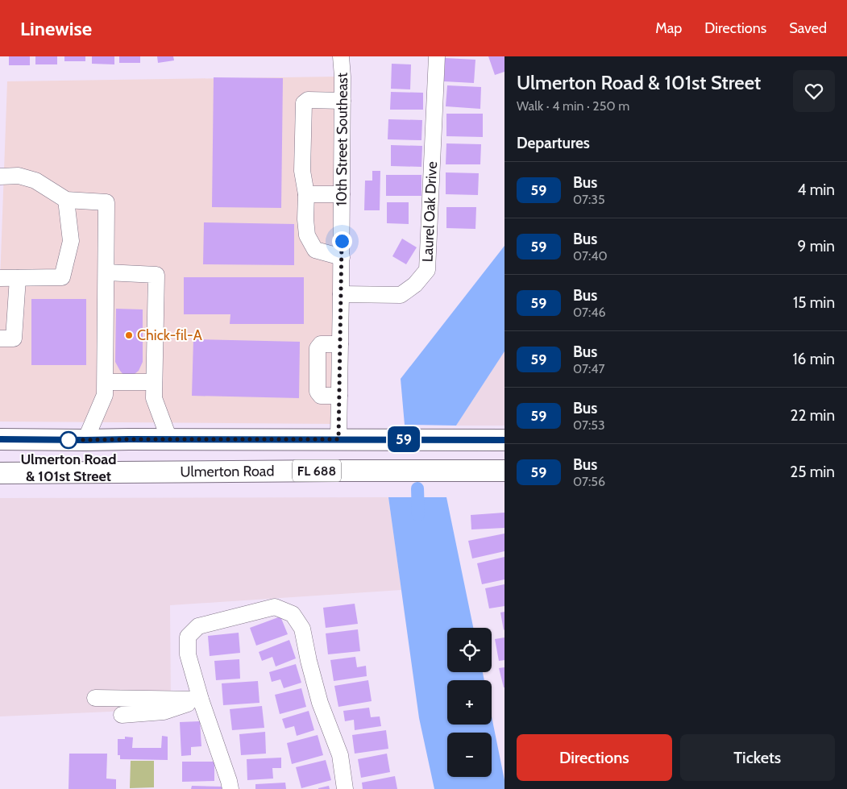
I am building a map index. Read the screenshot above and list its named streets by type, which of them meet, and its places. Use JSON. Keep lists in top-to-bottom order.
{
  "streets": {
    "main road": ["FL 688", "Ulmerton Road"],
    "street": ["10th Street Southeast", "Laurel Oak Drive"]
  },
  "crossings": [
    ["10th Street Southeast", "Laurel Oak Drive"],
    ["10th Street Southeast", "FL 688"]
  ],
  "places": ["Chick-fil-A", "Ulmerton Road & 101st Street"],
  "lines": ["bus line 59"],
  "page": {
    "header": "Linewise",
    "nav": ["Map", "Directions", "Saved"],
    "on_map": "59",
    "heading": [
      ["Ulmerton Road & 101st Street", "Walk · 4 min · 250 m"],
      "Departures"
    ],
    "list": [
      {
        "mark": "59",
        "name": "Bus",
        "note": "07:35",
        "value": "4 min"
      },
      {
        "mark": "59",
        "name": "Bus",
        "note": "07:40",
        "value": "9 min"
      },
      {
        "mark": "59",
        "name": "Bus",
        "note": "07:46",
        "value": "15 min"
      },
      {
        "mark": "59",
        "name": "Bus",
        "note": "07:47",
        "value": "16 min"
      },
      {
        "mark": "59",
        "name": "Bus",
        "note": "07:53",
        "value": "22 min"
      },
      {
        "mark": "59",
        "name": "Bus",
        "note": "07:56",
        "value": "25 min"
      }
    ],
    "map_buttons": ["+", "−"],
    "buttons": ["Directions", "Tickets"]
  }
}
